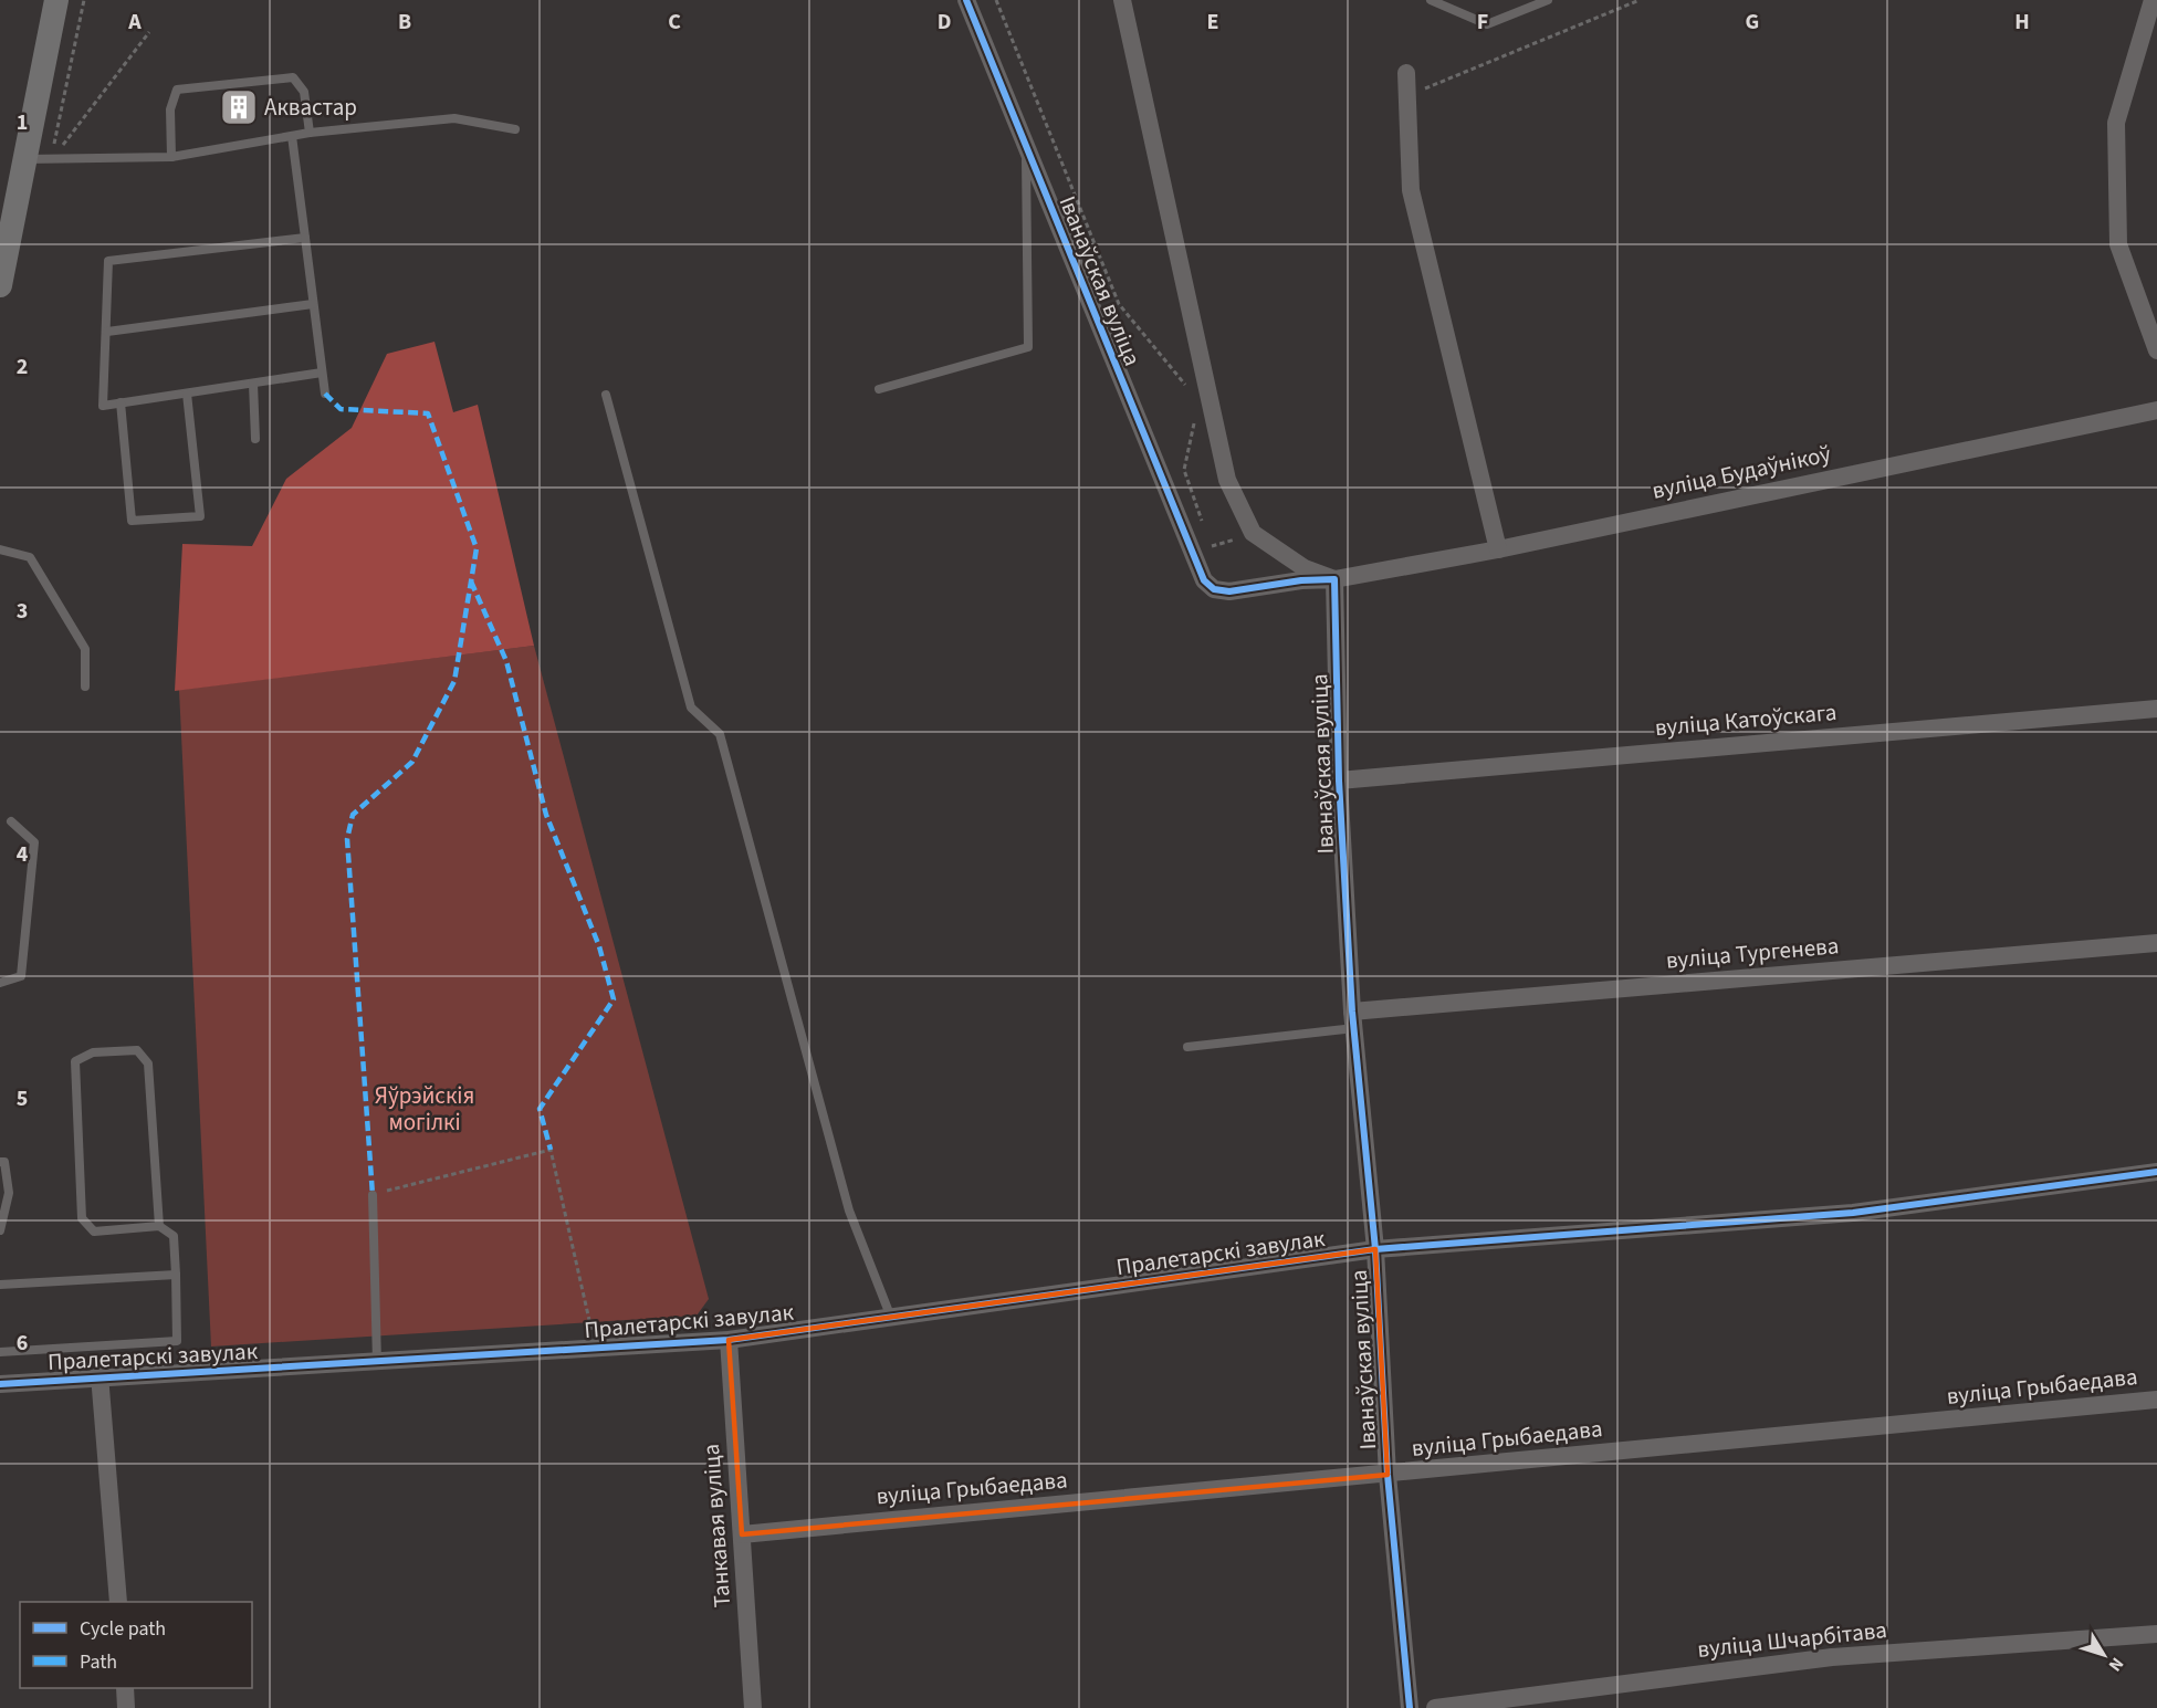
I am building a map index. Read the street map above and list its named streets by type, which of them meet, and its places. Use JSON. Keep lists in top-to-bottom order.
{
  "streets": {
    "street": [
      "Іванаўская вуліца",
      "вуліца Будаўнікоў",
      "вуліца Катоўскага",
      "вуліца Тургенева",
      "Пралетарскі завулак",
      "вуліца Грыбаедава",
      "Танкавая вуліца",
      "вуліца Шчарбітава"
    ]
  },
  "crossings": [
    ["Іванаўская вуліца", "вуліца Будаўнікоў"],
    ["Іванаўская вуліца", "вуліца Катоўскага"],
    ["Іванаўская вуліца", "вуліца Тургенева"],
    ["Іванаўская вуліца", "Пралетарскі завулак"],
    ["Іванаўская вуліца", "вуліца Грыбаедава"],
    ["Пралетарскі завулак", "Танкавая вуліца"],
    ["вуліца Грыбаедава", "Танкавая вуліца"]
  ],
  "parks": ["Яўрэйскія могілкі"],
  "places": {
    "building": ["Аквастар"]
  },
  "legend": ["Cycle path", "Path"],
  "north": "bottom right",
  "grid": {
    "columns": [
      "A",
      "B",
      "C",
      "D",
      "E",
      "F",
      "G",
      "H"
    ],
    "rows": [
      "1",
      "2",
      "3",
      "4",
      "5",
      "6"
    ]
  }
}
